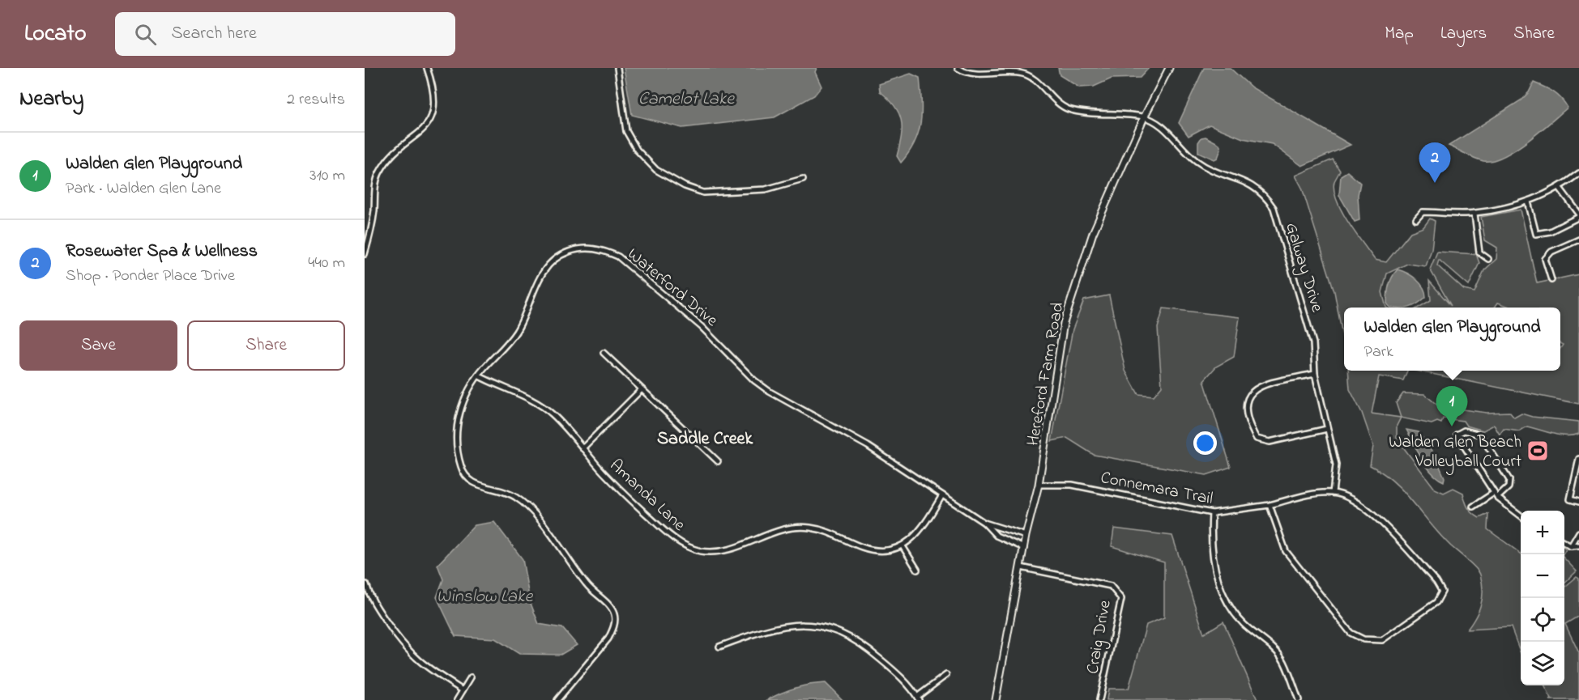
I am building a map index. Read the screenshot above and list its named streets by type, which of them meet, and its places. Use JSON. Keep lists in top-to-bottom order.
{
  "streets": {
    "street": [
      "Galway Drive",
      "Waterford Drive",
      "Hereford Farm Road",
      "Connemara Trail",
      "Amanda Lane",
      "Craig Drive"
    ]
  },
  "crossings": [
    ["Galway Drive", "Hereford Farm Road"],
    ["Galway Drive", "Connemara Trail"],
    ["Waterford Drive", "Hereford Farm Road"],
    ["Waterford Drive", "Amanda Lane"],
    ["Hereford Farm Road", "Connemara Trail"],
    ["Hereford Farm Road", "Craig Drive"]
  ],
  "districts": ["Saddle Creek"],
  "water": ["Camelot Lake", "Winslow Lake"],
  "places": {
    "sports": ["Walden Glen Beach Volleyball Court"]
  },
  "page": {
    "header": "Locato",
    "search": "Search here",
    "nav": ["Map", "Layers", "Share"],
    "heading": ["Nearby", "2 results"],
    "list": [
      {
        "mark": "1",
        "name": "Walden Glen Playground",
        "note": "Park · Walden Glen Lane",
        "value": "310 m"
      },
      {
        "mark": "2",
        "name": "Rosewater Spa & Wellness",
        "note": "Shop · Ponder Place Drive",
        "value": "440 m"
      }
    ],
    "pins": ["2", "1"],
    "buttons": ["Save", "Share"],
    "popup": ["Walden Glen Playground", "Park"],
    "map_buttons": ["+", "−"]
  }
}
